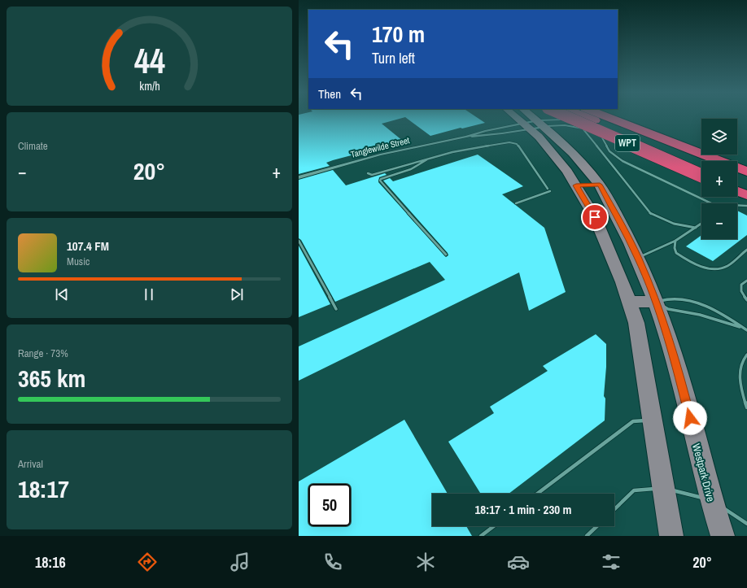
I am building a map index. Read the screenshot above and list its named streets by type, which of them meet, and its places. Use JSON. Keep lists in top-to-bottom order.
{
  "streets": {
    "highway": ["WPT"],
    "main road": ["Westpark Drive"],
    "street": ["Tanglewilde Street"]
  },
  "crossings": [
    ["Tanglewilde Street", "Westpark Drive"]
  ],
  "page": {
    "turn": ["170 m", "Turn left"],
    "then": "Then",
    "tile": [
      "Climate",
      ["Range · 73%", "365 km"],
      ["Arrival", "18:17"]
    ],
    "map_buttons": ["+", "−"],
    "heat": ["−", "20°", "+"],
    "song": ["107.4 FM", "Music"],
    "limit": "50",
    "trip": "18:17 · 1 min · 230 m",
    "tabs": ["18:16", "20°"],
    "gauge": ["44", "km/h"]
  }
}
